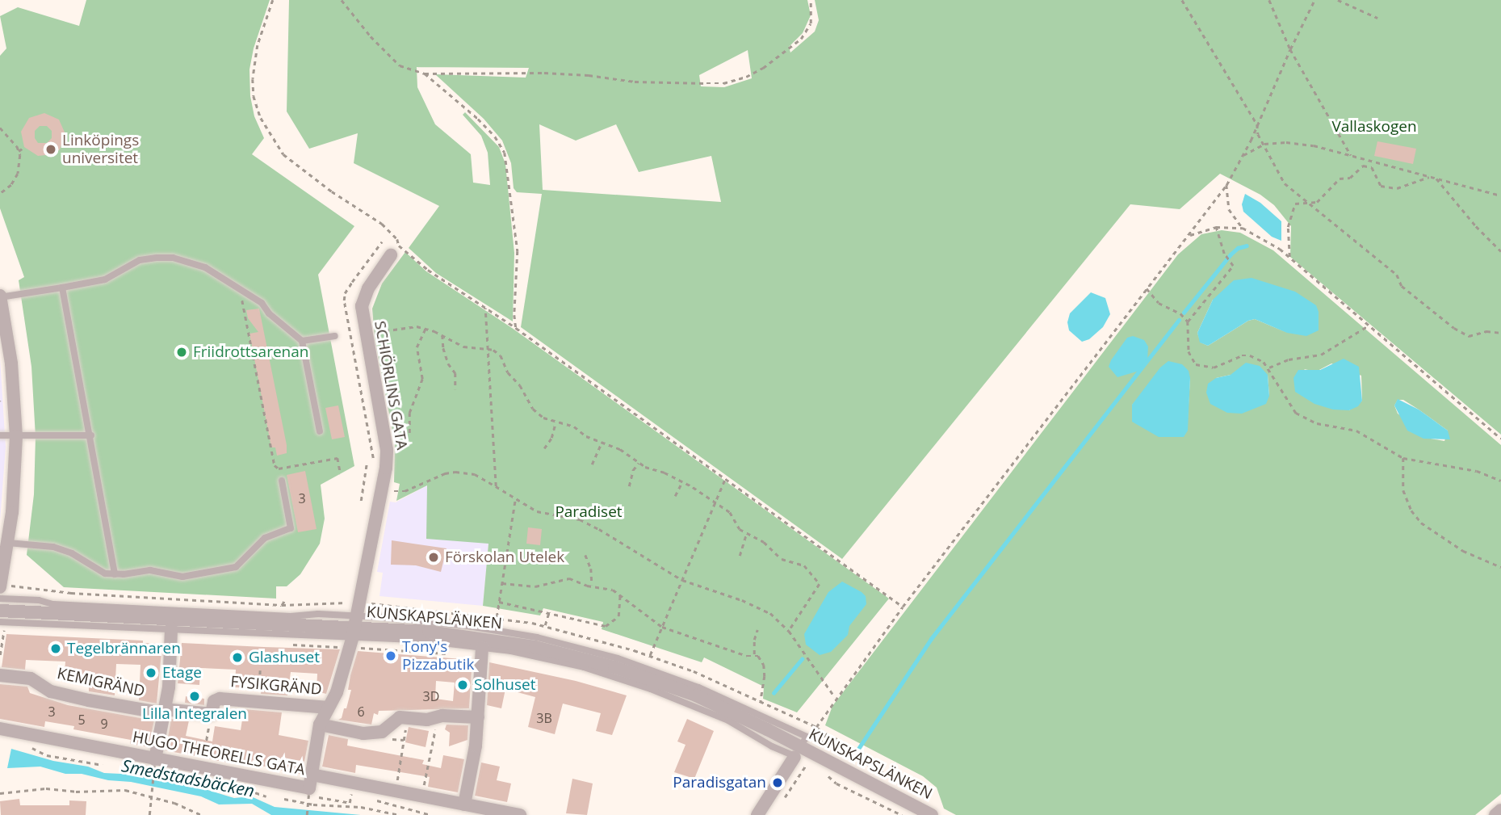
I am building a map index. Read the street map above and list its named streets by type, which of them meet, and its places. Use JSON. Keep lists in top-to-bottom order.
{
  "streets": {
    "street": [
      "SCHIÖRLINS GATA",
      "KUNSKAPSLÄNKEN",
      "KEMIGRÄND",
      "FYSIKGRÄND",
      "HUGO THEORELLS GATA"
    ]
  },
  "crossings": [
    ["SCHIÖRLINS GATA", "KUNSKAPSLÄNKEN"],
    ["SCHIÖRLINS GATA", "FYSIKGRÄND"],
    ["SCHIÖRLINS GATA", "HUGO THEORELLS GATA"]
  ],
  "water": ["Smedstadsbäcken"],
  "parks": ["Vallaskogen", "Paradiset"],
  "places": [
    "Linköpings universitet",
    "Friidrottsarenan",
    "Förskolan Utelek",
    "Tegelbrännaren",
    "Tony's Pizzabutik",
    "Glashuset",
    "Etage",
    "Solhuset",
    "Lilla Integralen",
    "Paradisgatan"
  ],
  "house_numbers": [
    "3",
    "3D",
    "3",
    "6",
    "3B",
    "5",
    "9"
  ]
}
